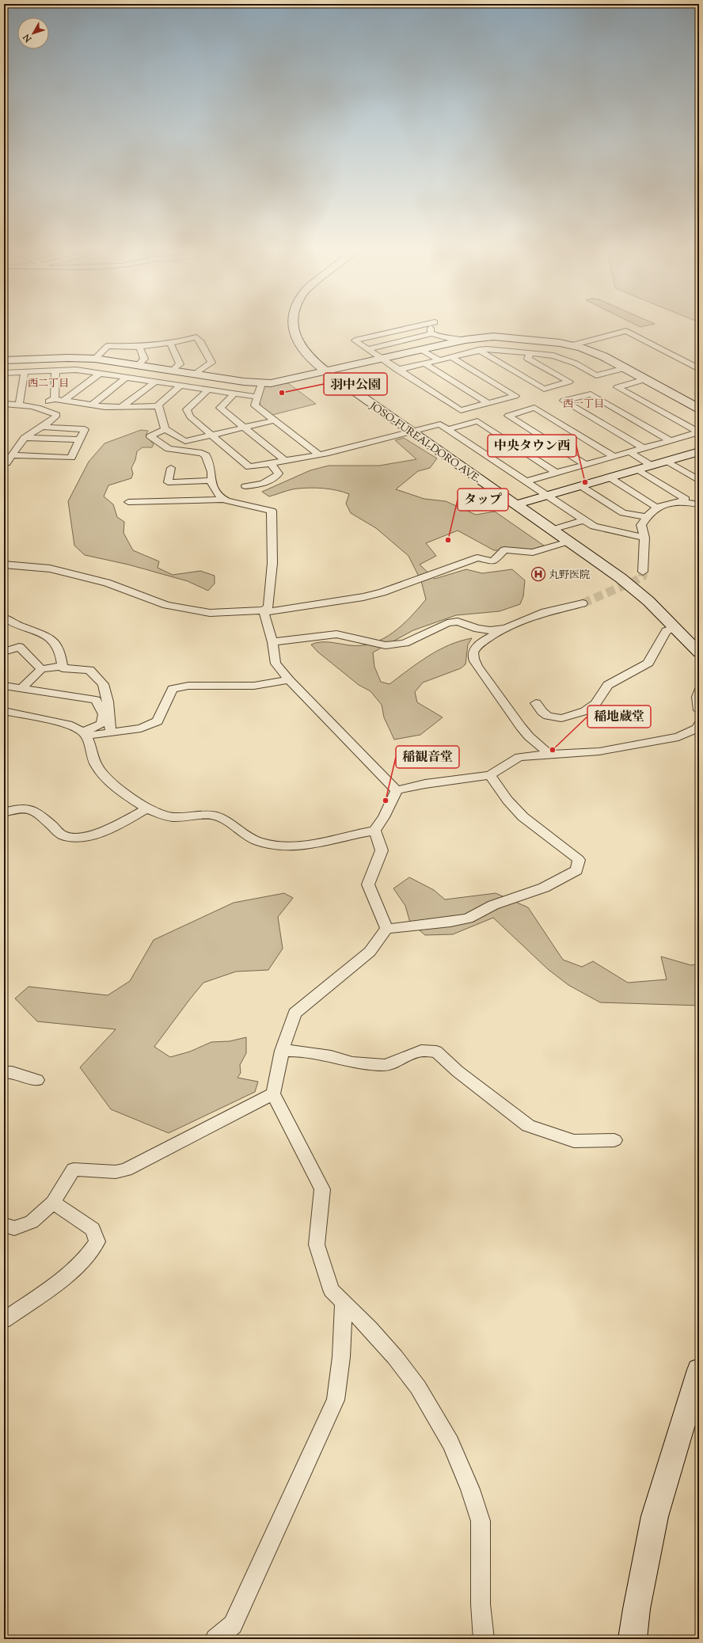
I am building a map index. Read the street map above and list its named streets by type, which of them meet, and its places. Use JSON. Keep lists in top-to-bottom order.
{
  "streets": {
    "street": ["JOSO-FUREAI-DORO AVE."]
  },
  "districts": ["西二丁目", "西一丁目"],
  "places": {
    "other": [
      "羽中公園",
      "中央タウン西",
      "タップ",
      "稲地蔵堂",
      "稲観音堂"
    ],
    "hospital": ["丸野医院"]
  },
  "north": "bottom left"
}
